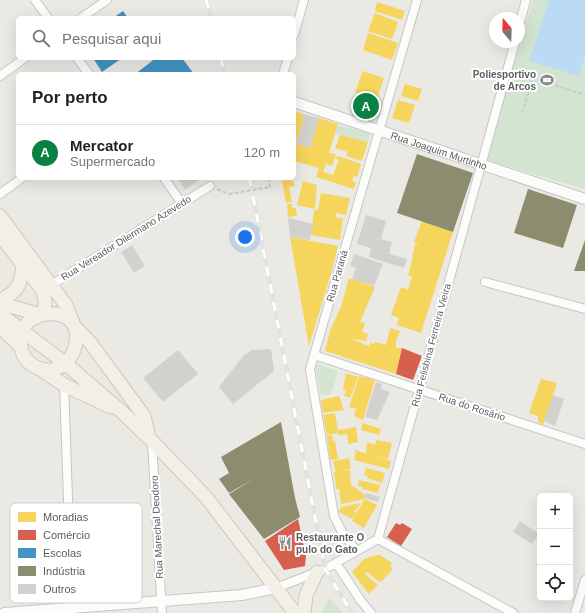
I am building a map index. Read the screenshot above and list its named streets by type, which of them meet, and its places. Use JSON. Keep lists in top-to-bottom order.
{
  "streets": {
    "street": [
      "Rua Joaquim Murtinho",
      "Rua Vereador Dilermano Azevedo",
      "Rua Paraná",
      "Rua Felisbina Ferreira Vieira",
      "Rua do Rosário",
      "Rua Marechal Deodoro"
    ]
  },
  "crossings": [
    ["Rua Joaquim Murtinho", "Rua Paraná"],
    ["Rua Joaquim Murtinho", "Rua Felisbina Ferreira Vieira"],
    ["Rua Paraná", "Rua do Rosário"],
    ["Rua Felisbina Ferreira Vieira", "Rua do Rosário"]
  ],
  "places": {
    "sports": ["Poliesportivo de Arcos"],
    "restaurant": ["Restaurante O pulo do Gato"]
  },
  "legend": [
    "Moradias",
    "Comércio",
    "Escolas",
    "Indústria",
    "Outros"
  ],
  "north": "top",
  "page": {
    "search": "Pesquisar aqui",
    "heading": "Por perto",
    "pins": "A",
    "list": [
      {
        "mark": "A",
        "name": "Mercator",
        "note": "Supermercado",
        "value": "120 m"
      }
    ],
    "map_buttons": ["+", "−"]
  }
}
